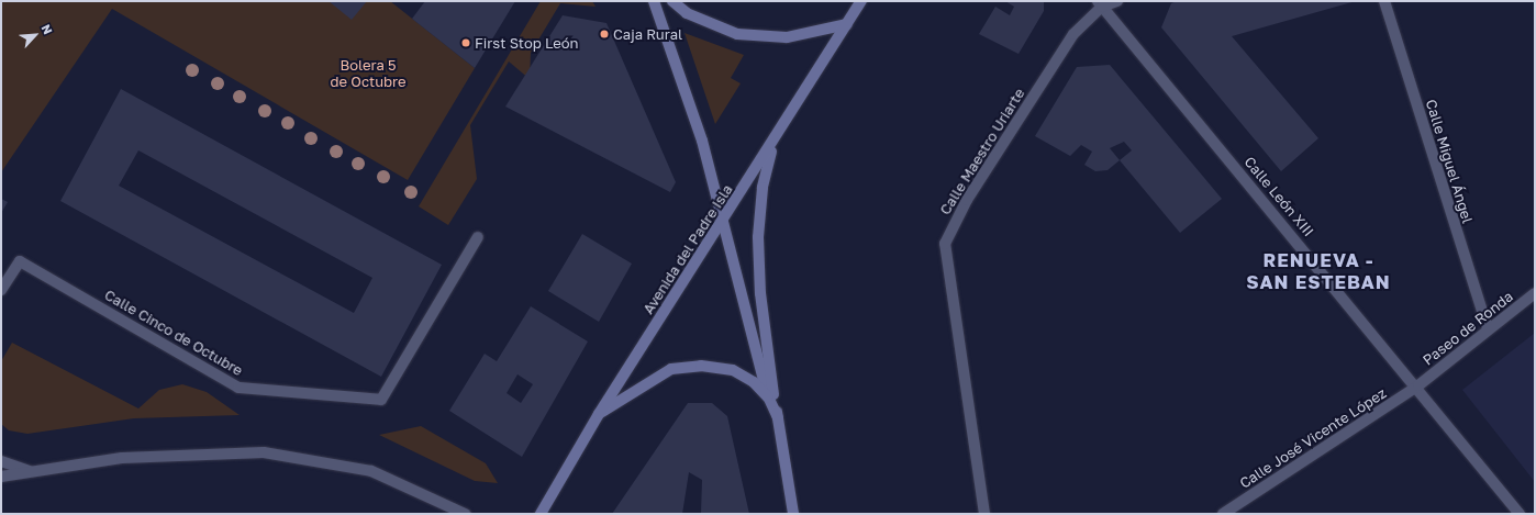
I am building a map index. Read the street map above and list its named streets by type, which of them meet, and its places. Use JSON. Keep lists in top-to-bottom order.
{
  "streets": {
    "main road": ["Avenida del Padre Isla"],
    "street": [
      "Calle Maestro Uriarte",
      "Calle Miguel Ángel",
      "Calle León XIII",
      "Paseo de Ronda",
      "Calle Cinco de Octubre",
      "Calle José Vicente López"
    ]
  },
  "crossings": [
    ["Calle Maestro Uriarte", "Calle León XIII"],
    ["Calle Miguel Ángel", "Paseo de Ronda"],
    ["Calle León XIII", "Paseo de Ronda"],
    ["Calle León XIII", "Calle José Vicente López"],
    ["Paseo de Ronda", "Calle José Vicente López"]
  ],
  "districts": ["RENUEVA - SAN ESTEBAN"],
  "parks": ["Bolera 5 de Octubre"],
  "places": ["Caja Rural", "First Stop León"],
  "north": "top right"
}
